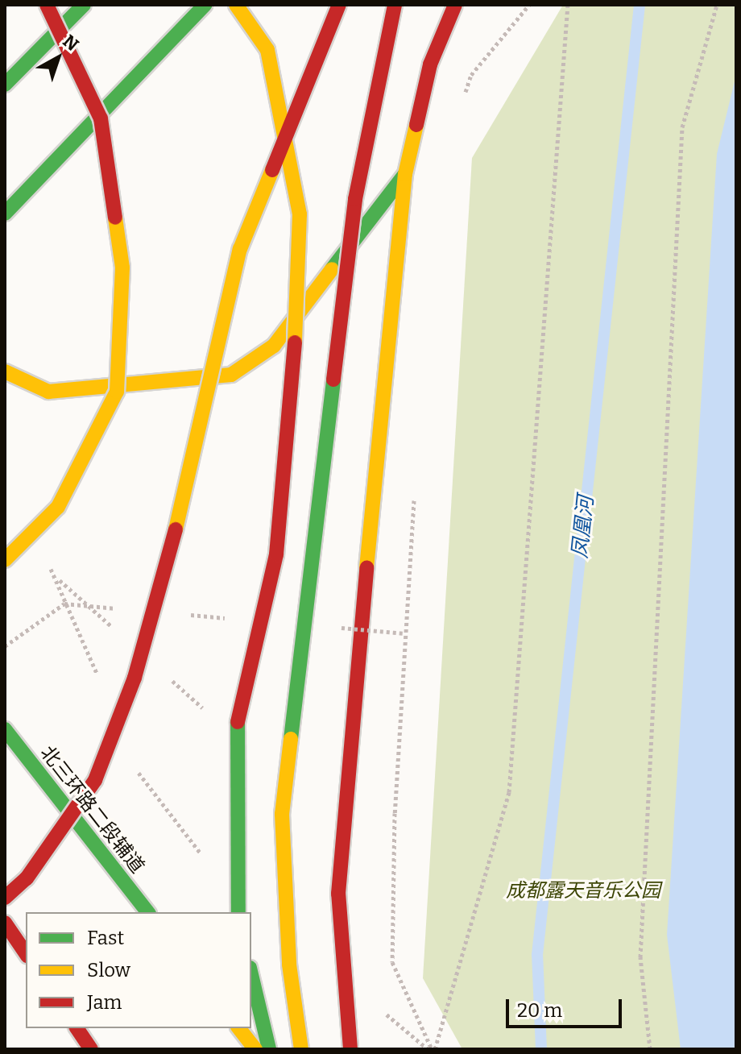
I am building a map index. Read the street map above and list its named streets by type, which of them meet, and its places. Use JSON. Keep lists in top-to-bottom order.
{
  "streets": {
    "main road": ["北三环路二段辅道"]
  },
  "water": ["凤凰河"],
  "parks": ["成都露天音乐公园"],
  "legend": ["Fast", "Slow", "Jam"],
  "scale_bar": "20 m",
  "north": "top right"
}
